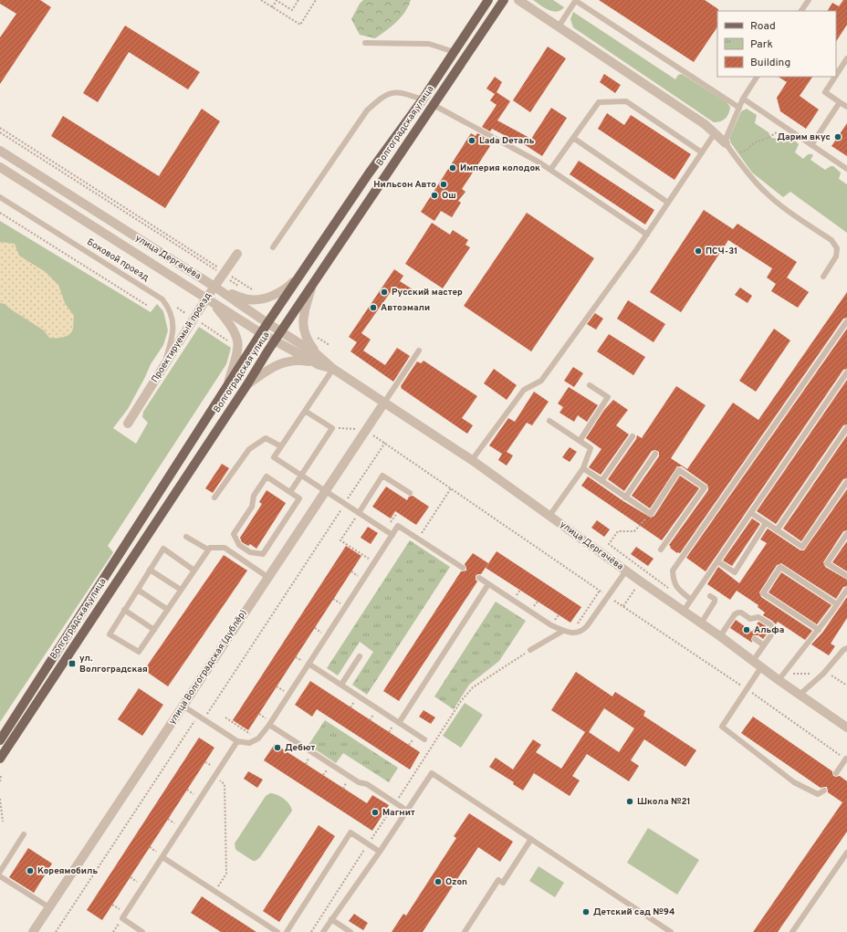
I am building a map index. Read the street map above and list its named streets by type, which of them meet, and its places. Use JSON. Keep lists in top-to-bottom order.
{
  "streets": {
    "main road": ["Волгоградская улица"],
    "street": ["улица Дергачёва", "Проектируемый проезд", "улица Волгоградская (дублёр)"],
    "lane": ["Боковой проезд"]
  },
  "crossings": [
    ["Волгоградская улица", "улица Дергачёва"],
    ["улица Дергачёва", "Проектируемый проезд"],
    ["улица Дергачёва", "улица Волгоградская (дублёр)"],
    ["Боковой проезд", "Проектируемый проезд"]
  ],
  "places": {
    "other": [
      "Дарим вкус",
      "Lada Dеталь",
      "Империя колодок",
      "Нильсон Авто",
      "Ош",
      "ПСЧ-31",
      "Русский мастер",
      "Автоэмали",
      "Альфа",
      "Дебют",
      "Школа №21",
      "Магнит",
      "Кореямобиль",
      "Ozon",
      "Детский сад №94"
    ],
    "transit": ["ул. Волгоградская"]
  },
  "legend": ["Road", "Park", "Building"]
}
